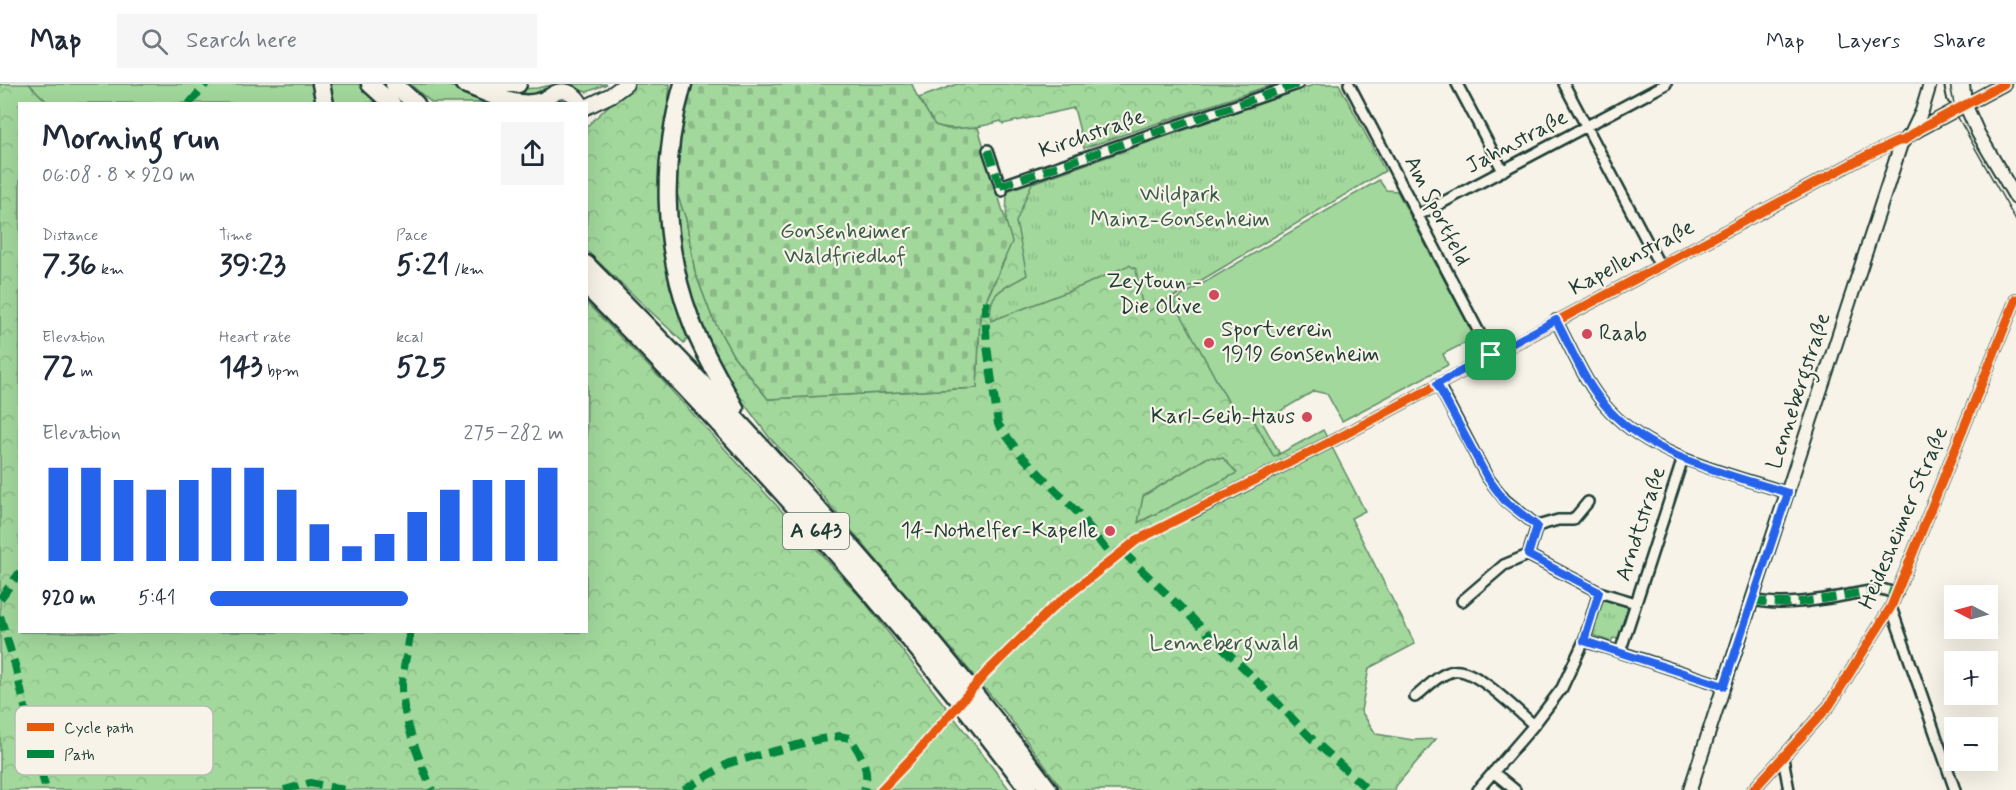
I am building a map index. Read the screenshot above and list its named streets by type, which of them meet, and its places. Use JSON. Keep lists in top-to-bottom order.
{
  "streets": {
    "highway": ["A 643"],
    "main road": ["Kapellenstraße", "Lennebergstraße"],
    "street": [
      "Kirchstraße",
      "Jahnstraße",
      "Am Sportfeld",
      "Heidesheimer Straße",
      "Arndtstraße"
    ]
  },
  "crossings": [
    ["Jahnstraße", "Am Sportfeld"],
    ["Am Sportfeld", "Kapellenstraße"],
    ["Kapellenstraße", "Lennebergstraße"]
  ],
  "parks": ["Wildpark Mainz-Gonsenheim", "Gonsenheimer Waldfriedhof", "Lennebergwald"],
  "places": [
    "Zeytoun - Die Olive",
    "Raab",
    "Sportverein 1919 Gonsenheim",
    "Karl-Geib-Haus",
    "14-Nothelfer-Kapelle"
  ],
  "legend": ["Cycle path", "Path"],
  "north": "left",
  "page": {
    "header": "Map",
    "search": "Search here",
    "nav": ["Map", "Layers", "Share"],
    "heading": ["Morning run", "06:08 · 8 × 920 m"],
    "stats": [
      ["Distance", "7.36 km"],
      ["Time", "39:23"],
      ["Pace", "5:21 /km"],
      ["Elevation", "72 m"],
      ["Heart rate", "143 bpm"],
      ["kcal", "525"]
    ],
    "chart": ["Elevation", "275–282 m"],
    "list": [
      {
        "name": "920 m",
        "note": "5:41"
      }
    ],
    "map_buttons": ["+", "−"]
  }
}
